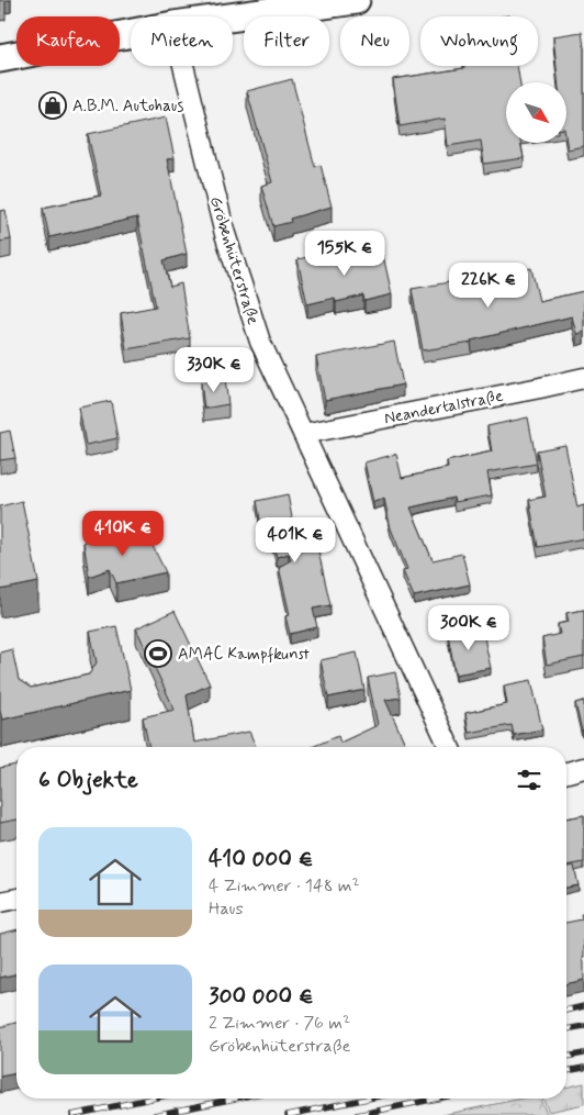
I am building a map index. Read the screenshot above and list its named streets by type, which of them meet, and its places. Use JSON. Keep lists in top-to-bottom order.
{
  "streets": {
    "street": ["Gröbenhüterstraße", "Neandertalstraße"]
  },
  "crossings": [
    ["Gröbenhüterstraße", "Neandertalstraße"]
  ],
  "places": {
    "shop": ["A.B.M. Autohaus"],
    "sports": ["AMAC Kampfkunst"]
  },
  "north": "bottom right",
  "page": {
    "chip": [
      "Kaufen",
      "Mieten",
      "Filter",
      "Neu",
      "Wohnung"
    ],
    "price": [
      "155K €",
      "226K €",
      "330K €",
      "410K €",
      "401K €",
      "300K €"
    ],
    "heading": "6 Objekte",
    "list": [
      {
        "name": "410 000 €",
        "note": "4 Zimmer · 148 m² · Haus"
      },
      {
        "name": "300 000 €",
        "note": "2 Zimmer · 76 m² · Gröbenhüterstraße"
      }
    ]
  }
}
